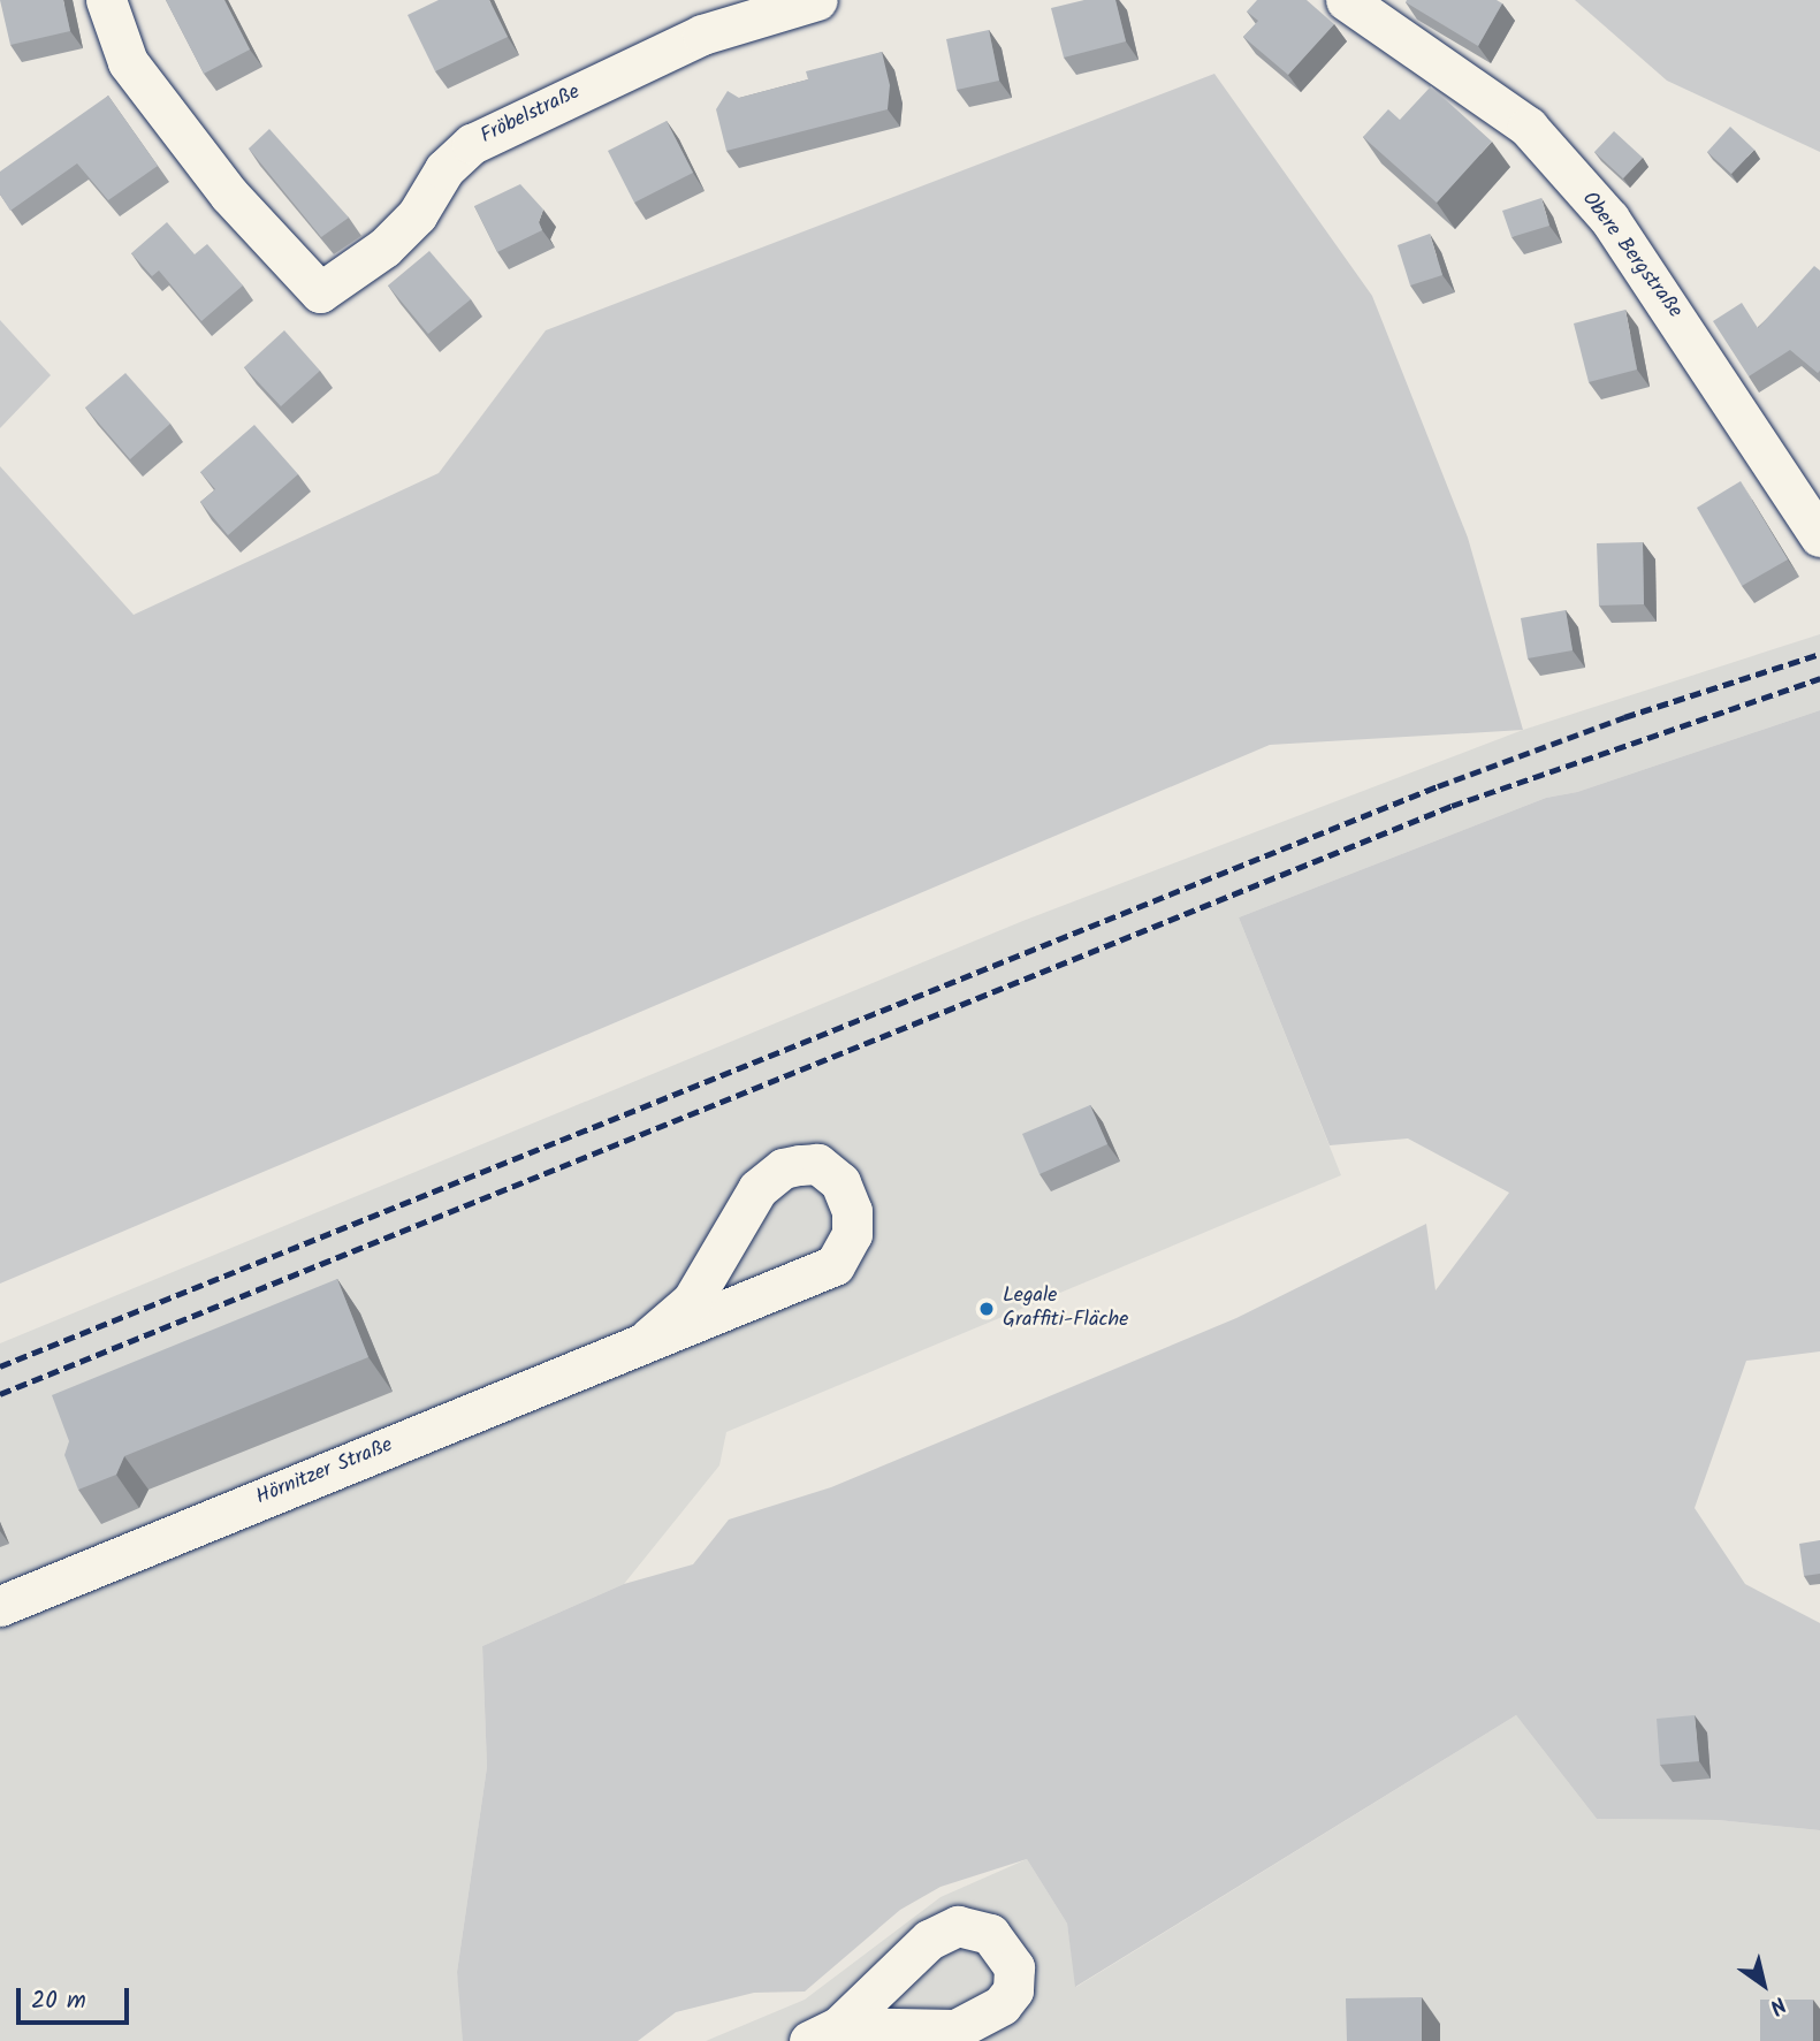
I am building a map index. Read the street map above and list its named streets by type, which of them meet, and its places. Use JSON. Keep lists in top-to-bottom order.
{
  "streets": {
    "street": ["Fröbelstraße", "Obere Bergstraße", "Hörnitzer Straße"]
  },
  "places": ["Legale Graffiti-Fläche"],
  "scale_bar": "20 m",
  "north": "bottom right"
}
